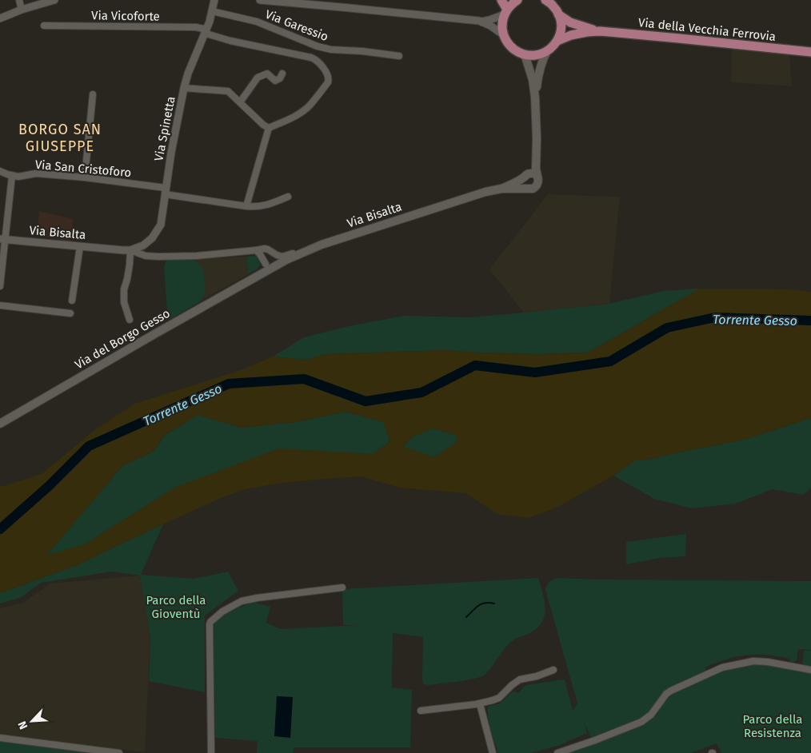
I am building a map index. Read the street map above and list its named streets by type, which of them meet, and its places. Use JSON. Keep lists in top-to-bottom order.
{
  "streets": {
    "main road": ["Via della Vecchia Ferrovia", "Via Bisalta", "Via del Borgo Gesso"],
    "street": [
      "Via Vicoforte",
      "Via Garessio",
      "Via Spinetta",
      "Via San Cristoforo"
    ]
  },
  "crossings": [
    ["Via Vicoforte", "Via Spinetta"],
    ["Via Garessio", "Via Spinetta"],
    ["Via Spinetta", "Via San Cristoforo"],
    ["Via Spinetta", "Via Bisalta"],
    ["Via Bisalta", "Via del Borgo Gesso"]
  ],
  "districts": ["BORGO SAN GIUSEPPE"],
  "water": ["Torrente Gesso"],
  "parks": ["Parco della Gioventù", "Parco della Resistenza"],
  "north": "bottom left"
}
